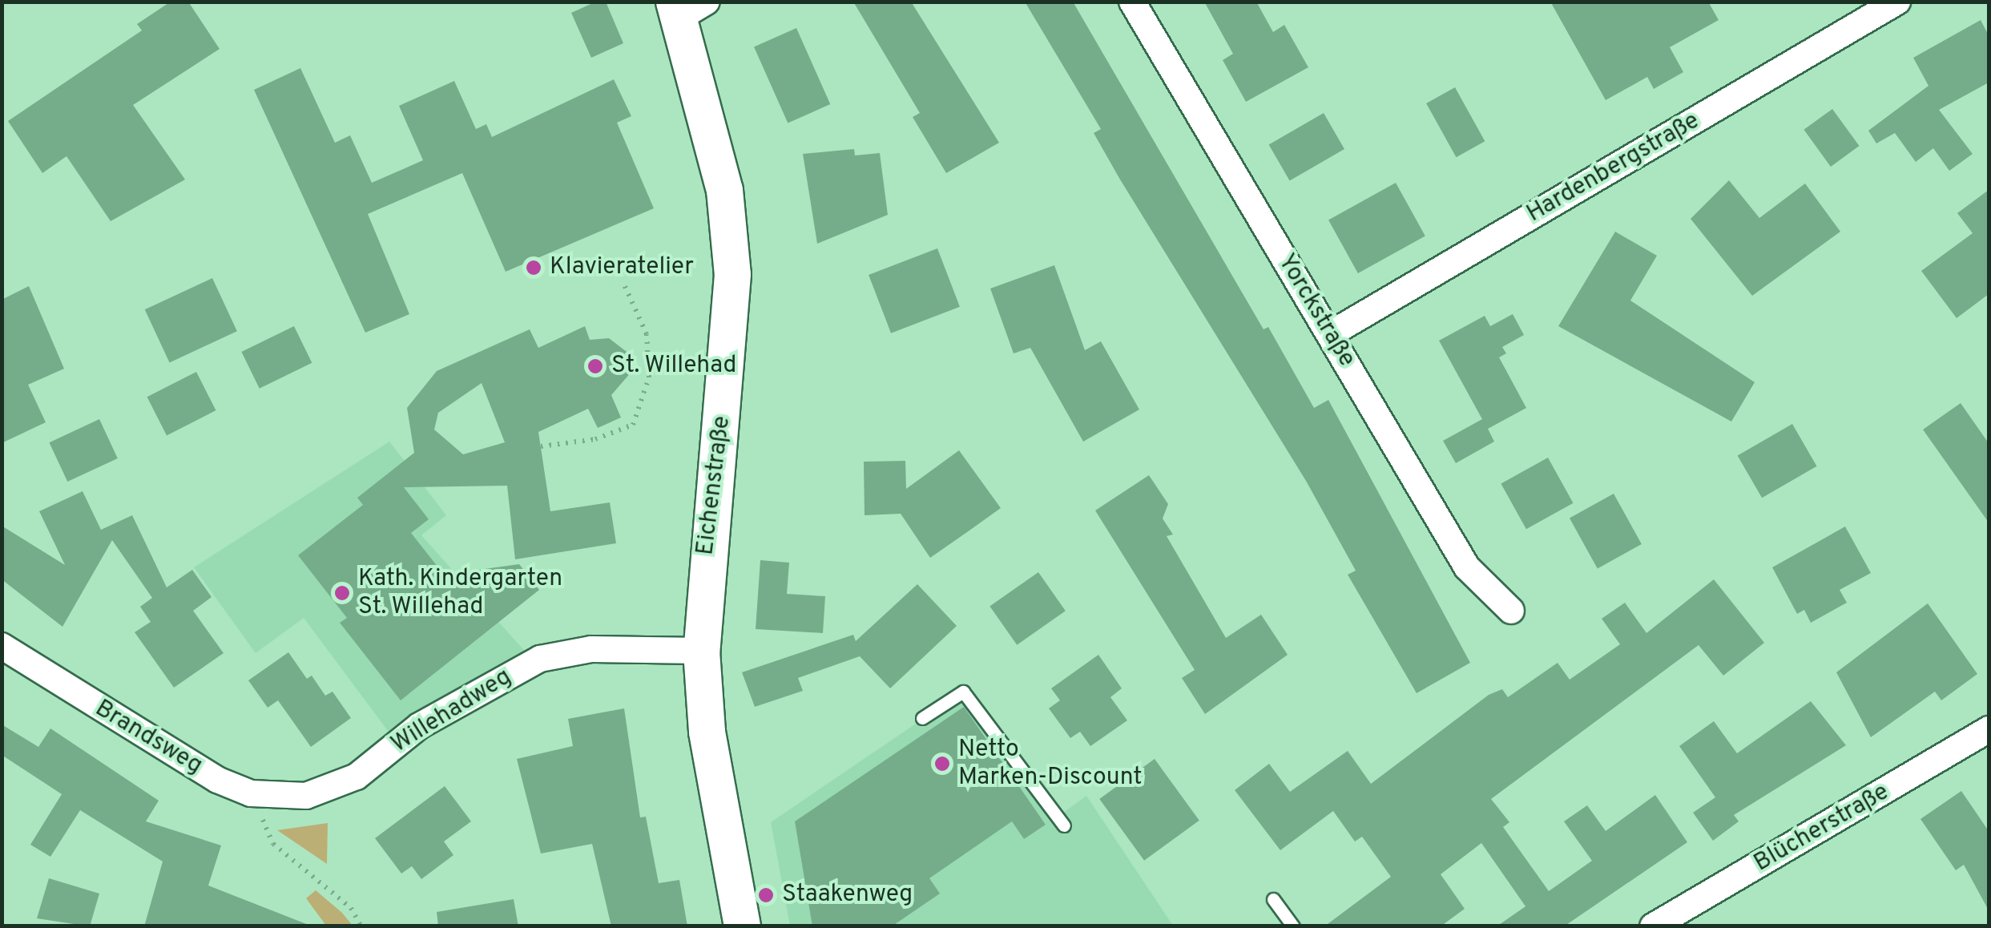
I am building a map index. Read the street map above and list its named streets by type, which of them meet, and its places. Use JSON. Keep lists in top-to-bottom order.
{
  "streets": {
    "street": [
      "Hardenbergstraße",
      "Yorckstraße",
      "Eichenstraße",
      "Willehadweg",
      "Brandsweg",
      "Blücherstraße"
    ]
  },
  "crossings": [
    ["Hardenbergstraße", "Yorckstraße"],
    ["Eichenstraße", "Willehadweg"],
    ["Willehadweg", "Brandsweg"]
  ],
  "places": [
    "Klavieratelier",
    "St. Willehad",
    "Kath. Kindergarten St. Willehad",
    "Netto Marken-Discount",
    "Staakenweg"
  ]
}
